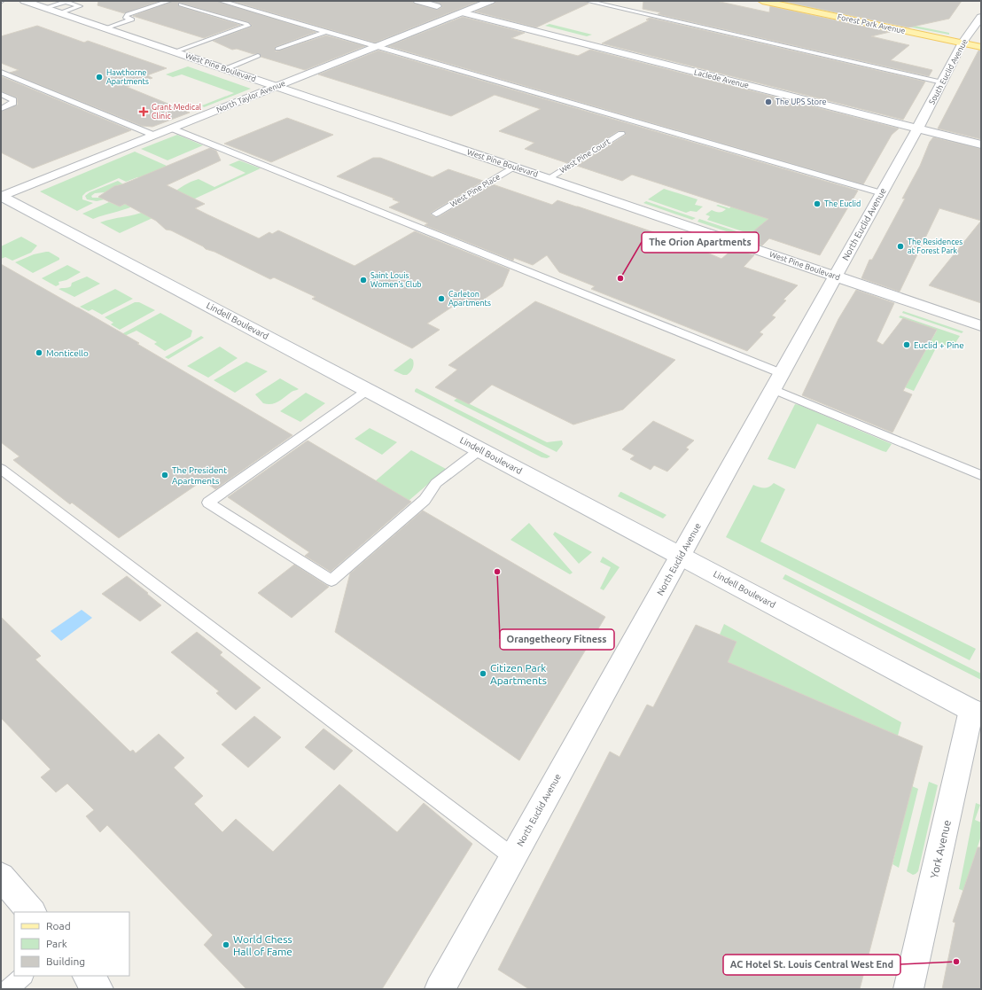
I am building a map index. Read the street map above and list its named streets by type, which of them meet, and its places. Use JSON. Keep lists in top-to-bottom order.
{
  "streets": {
    "main road": ["Forest Park Avenue"],
    "street": [
      "West Pine Boulevard",
      "South Euclid Avenue",
      "Laclede Avenue",
      "North Taylor Avenue",
      "North Euclid Avenue",
      "Lindell Boulevard",
      "York Avenue"
    ],
    "lane": ["West Pine Court", "West Pine Place"]
  },
  "crossings": [
    ["Forest Park Avenue", "South Euclid Avenue"],
    ["West Pine Boulevard", "North Taylor Avenue"],
    ["West Pine Boulevard", "West Pine Court"],
    ["West Pine Boulevard", "West Pine Place"],
    ["West Pine Boulevard", "North Euclid Avenue"],
    ["South Euclid Avenue", "Laclede Avenue"],
    ["South Euclid Avenue", "North Euclid Avenue"],
    ["Laclede Avenue", "North Taylor Avenue"],
    ["Laclede Avenue", "North Euclid Avenue"],
    ["North Taylor Avenue", "Lindell Boulevard"],
    ["North Euclid Avenue", "Lindell Boulevard"],
    ["Lindell Boulevard", "York Avenue"]
  ],
  "places": {
    "other": [
      "Hawthorne Apartments",
      "The UPS Store",
      "The Euclid",
      "The Residences at Forest Park",
      "The Orion Apartments",
      "Saint Louis Women's Club",
      "Carleton Apartments",
      "Euclid + Pine",
      "Monticello",
      "The President Apartments",
      "Orangetheory Fitness",
      "Citizen Park Apartments",
      "World Chess Hall of Fame",
      "AC Hotel St. Louis Central West End"
    ],
    "health": ["Grant Medical Clinic"]
  },
  "legend": ["Road", "Park", "Building"]
}
